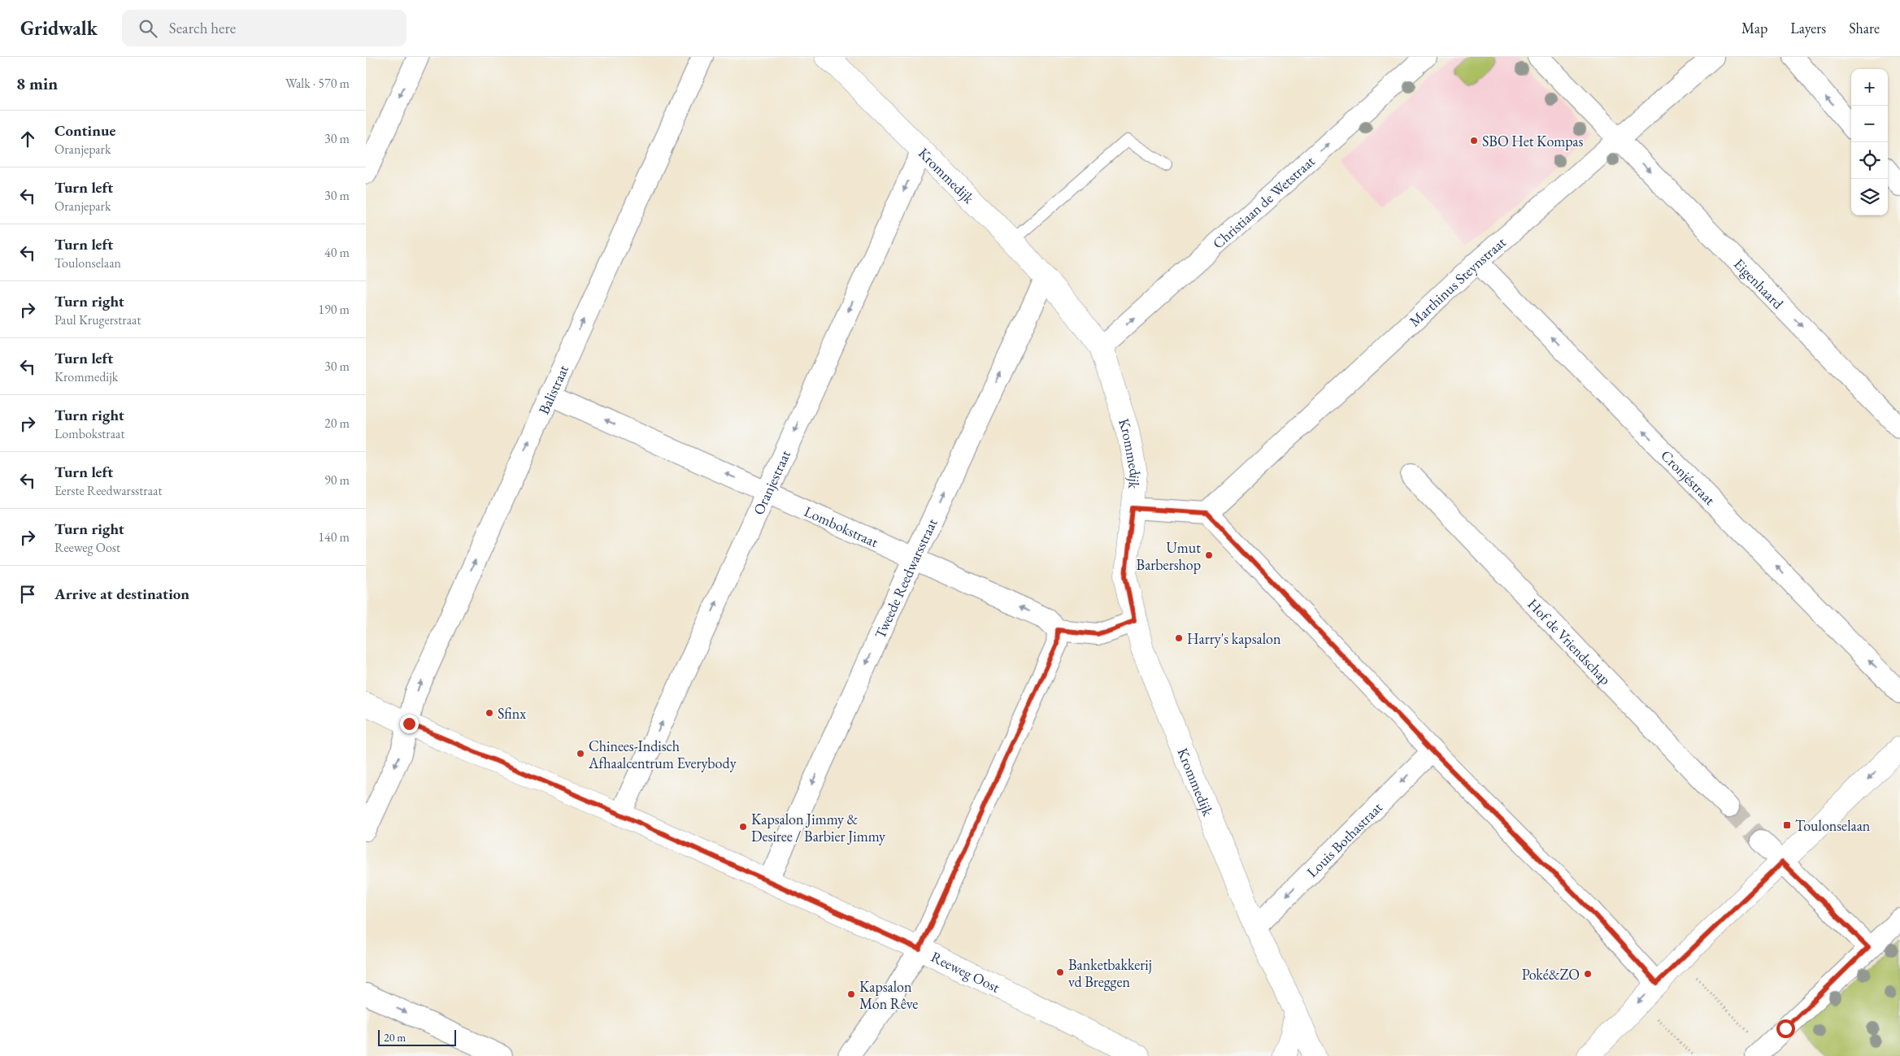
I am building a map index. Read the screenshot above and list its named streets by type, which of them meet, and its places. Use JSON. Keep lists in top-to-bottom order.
{
  "streets": {
    "street": [
      "Krommedijk",
      "Christiaan de Wetstraat",
      "Marthinus Steynstraat",
      "Eigenhaard",
      "Balistraat",
      "Cronjéstraat",
      "Oranjestraat",
      "Lombokstraat",
      "Tweede Reedwarsstraat",
      "Hof de Vriendschap",
      "Louis Bothastraat",
      "Reeweg Oost"
    ]
  },
  "crossings": [
    ["Krommedijk", "Christiaan de Wetstraat"],
    ["Krommedijk", "Oranjestraat"],
    ["Krommedijk", "Tweede Reedwarsstraat"],
    ["Krommedijk", "Louis Bothastraat"],
    ["Marthinus Steynstraat", "Eigenhaard"],
    ["Marthinus Steynstraat", "Cronjéstraat"],
    ["Balistraat", "Lombokstraat"],
    ["Balistraat", "Reeweg Oost"],
    ["Oranjestraat", "Lombokstraat"],
    ["Oranjestraat", "Reeweg Oost"],
    ["Lombokstraat", "Tweede Reedwarsstraat"],
    ["Tweede Reedwarsstraat", "Reeweg Oost"]
  ],
  "one_way": [
    "Christiaan de Wetstraat",
    "Eigenhaard",
    "Cronjéstraat",
    "Lombokstraat",
    "Louis Bothastraat"
  ],
  "places": {
    "other": [
      "SBO Het Kompas",
      "Umut Barbershop",
      "Harry's kapsalon",
      "Sfinx",
      "Chinees-Indisch Afhaalcentrum Everybody",
      "Kapsalon Jimmy & Desiree / Barbier Jimmy",
      "Banketbakkerij vd Breggen",
      "Poké&ZO",
      "Kapsalon Mon Rêve"
    ],
    "transit": ["Toulonselaan"]
  },
  "scale_bar": "20 m",
  "page": {
    "header": "Gridwalk",
    "search": "Search here",
    "nav": ["Map", "Layers", "Share"],
    "heading": ["8 min", "Walk · 570 m"],
    "map_buttons": ["+", "−"],
    "list": [
      ["Continue", "Oranjepark", "30 m"],
      ["Turn left", "Oranjepark", "30 m"],
      ["Turn left", "Toulonselaan", "40 m"],
      ["Turn right", "Paul Krugerstraat", "190 m"],
      ["Turn left", "Krommedijk", "30 m"],
      ["Turn right", "Lombokstraat", "20 m"],
      ["Turn left", "Eerste Reedwarsstraat", "90 m"],
      ["Turn right", "Reeweg Oost", "140 m"],
      "Arrive at destination"
    ],
    "scale": "20 m"
  }
}
